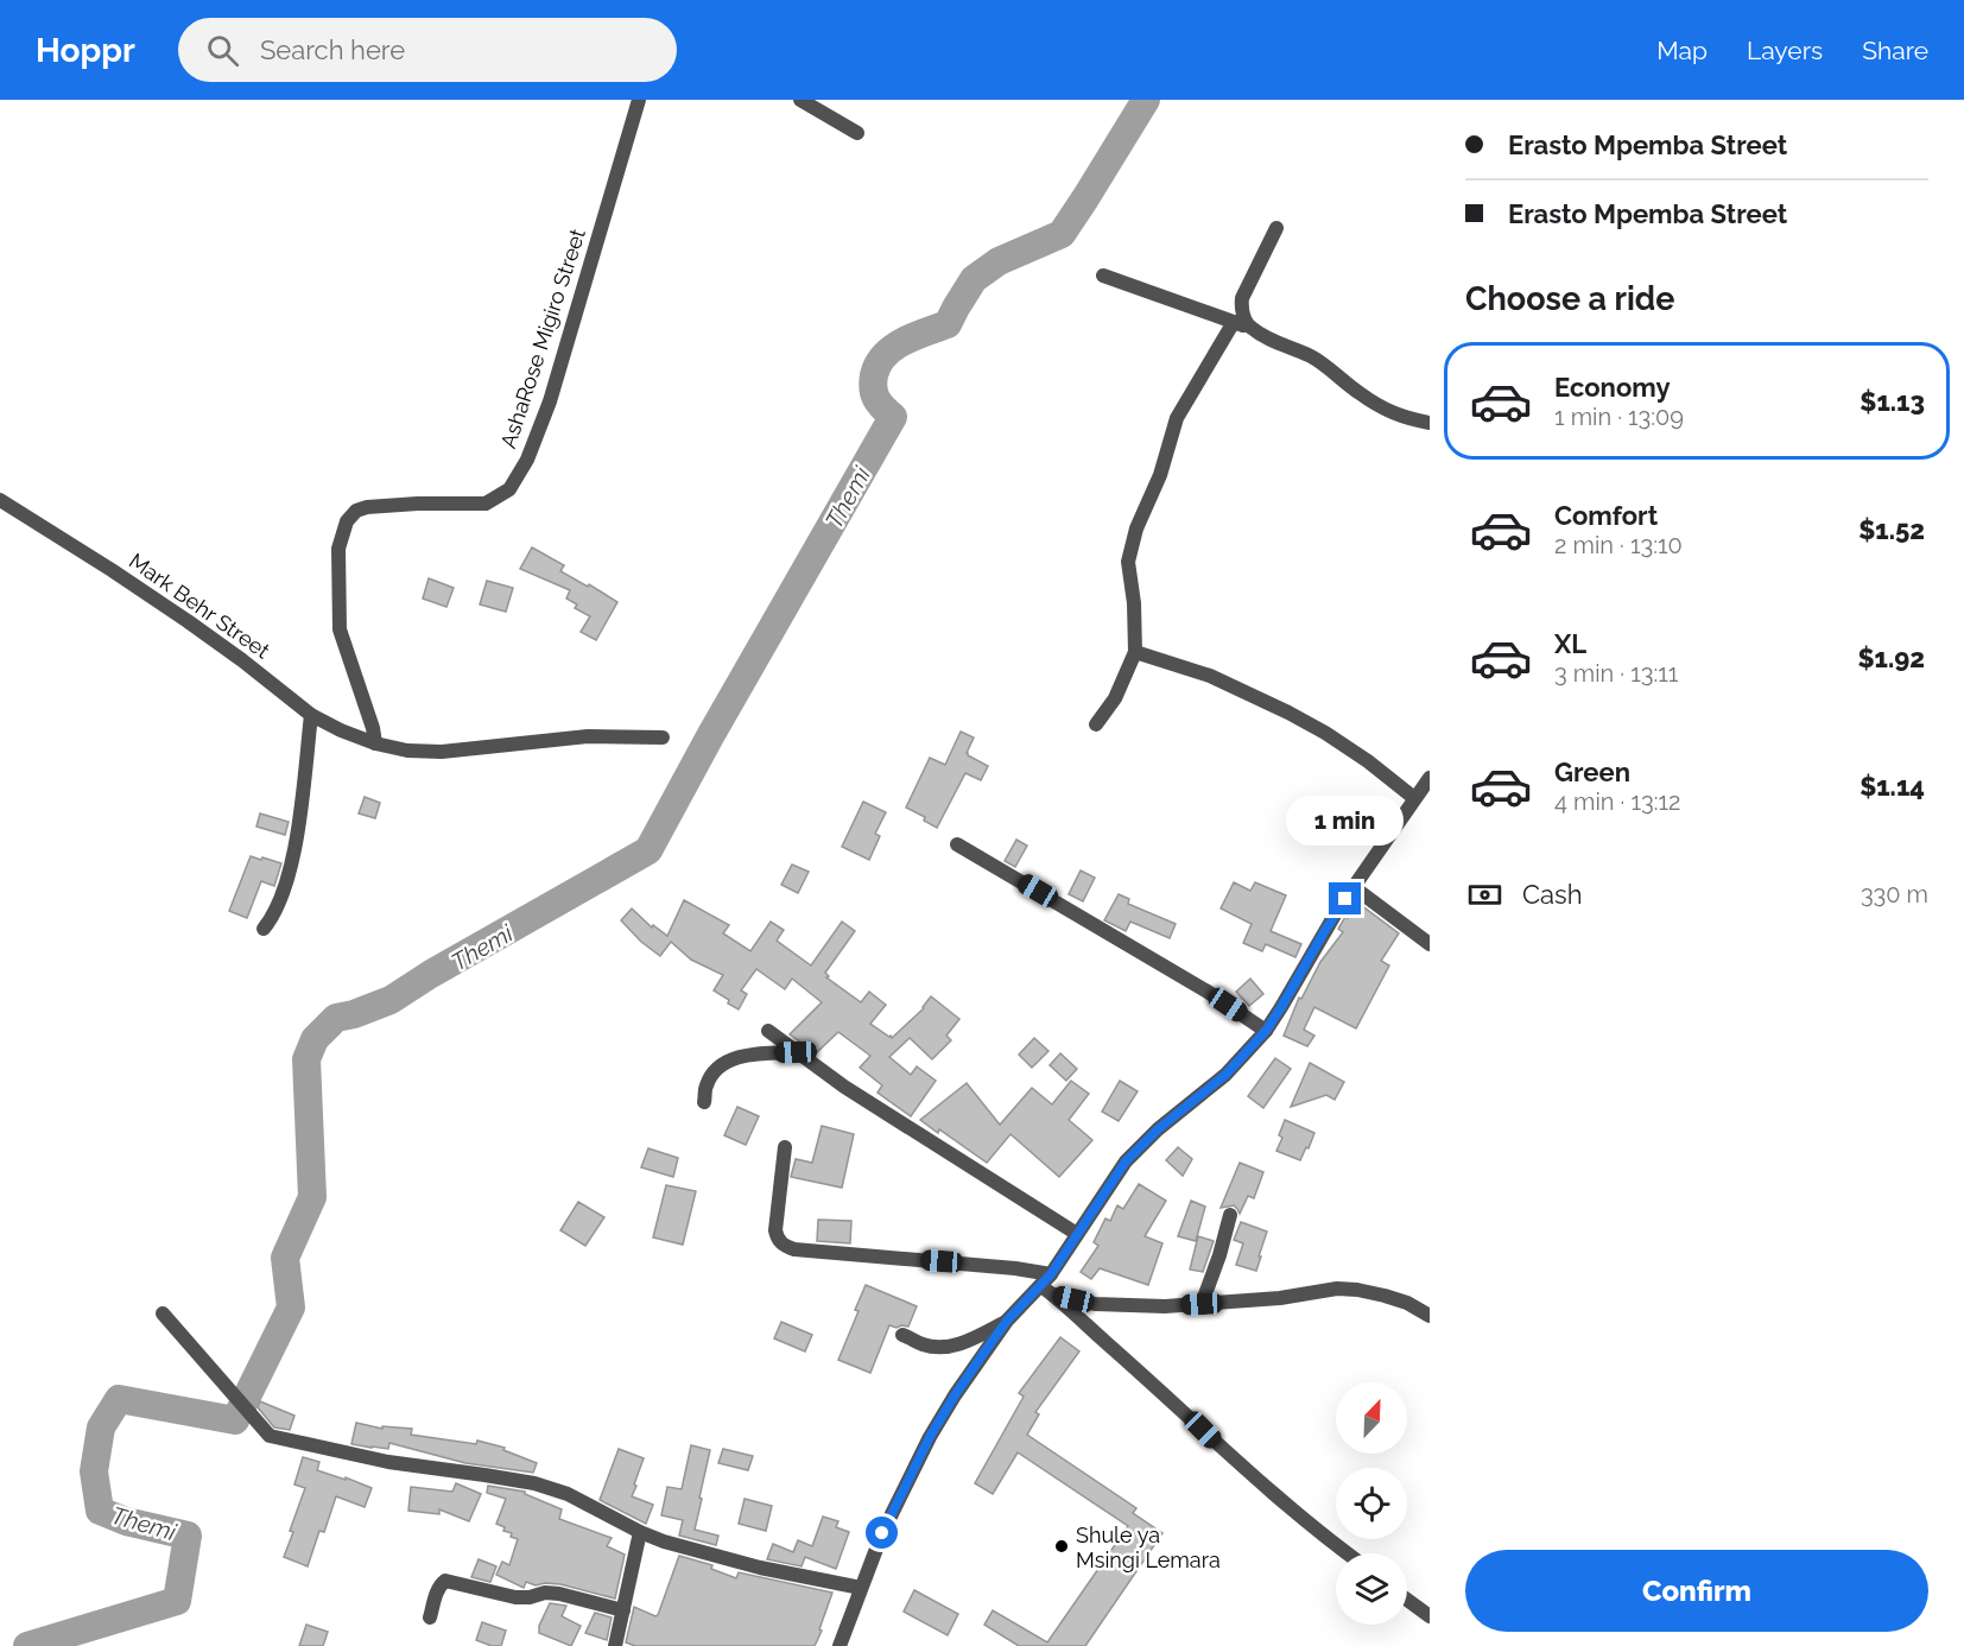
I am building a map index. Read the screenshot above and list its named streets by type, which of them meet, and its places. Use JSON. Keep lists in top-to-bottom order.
{
  "streets": {
    "street": ["AshaRose Migiro Street", "Mark Behr Street"]
  },
  "crossings": [
    ["AshaRose Migiro Street", "Mark Behr Street"]
  ],
  "water": ["Themi"],
  "places": ["Shule ya Msingi Lemara"],
  "north": "top right",
  "page": {
    "header": "Hoppr",
    "search": "Search here",
    "nav": ["Map", "Layers", "Share"],
    "banner": ["Erasto Mpemba Street", "Erasto Mpemba Street"],
    "heading": "Choose a ride",
    "list": [
      {
        "name": "Economy",
        "note": "1 min · 13:09",
        "value": "$1.13"
      },
      {
        "name": "Comfort",
        "note": "2 min · 13:10",
        "value": "$1.52"
      },
      {
        "name": "XL",
        "note": "3 min · 13:11",
        "value": "$1.92"
      },
      {
        "name": "Green",
        "note": "4 min · 13:12",
        "value": "$1.14"
      }
    ],
    "bubble": "1 min",
    "pay": ["Cash", "330 m"],
    "buttons": "Confirm"
  }
}
